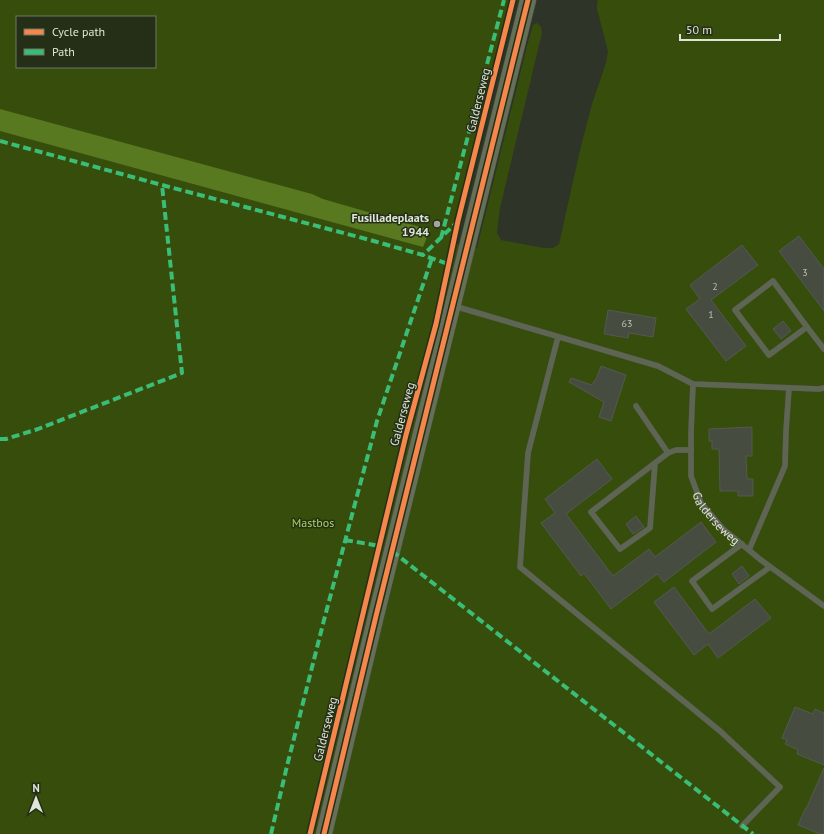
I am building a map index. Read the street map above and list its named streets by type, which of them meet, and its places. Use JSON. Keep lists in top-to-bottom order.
{
  "streets": {
    "street": ["Galderseweg"]
  },
  "parks": ["Mastbos"],
  "places": ["Fusilladeplaats 1944"],
  "house_numbers": [
    "3",
    "2",
    "1",
    "63"
  ],
  "legend": ["Cycle path", "Path"],
  "scale_bar": "50 m",
  "north": "top"
}
